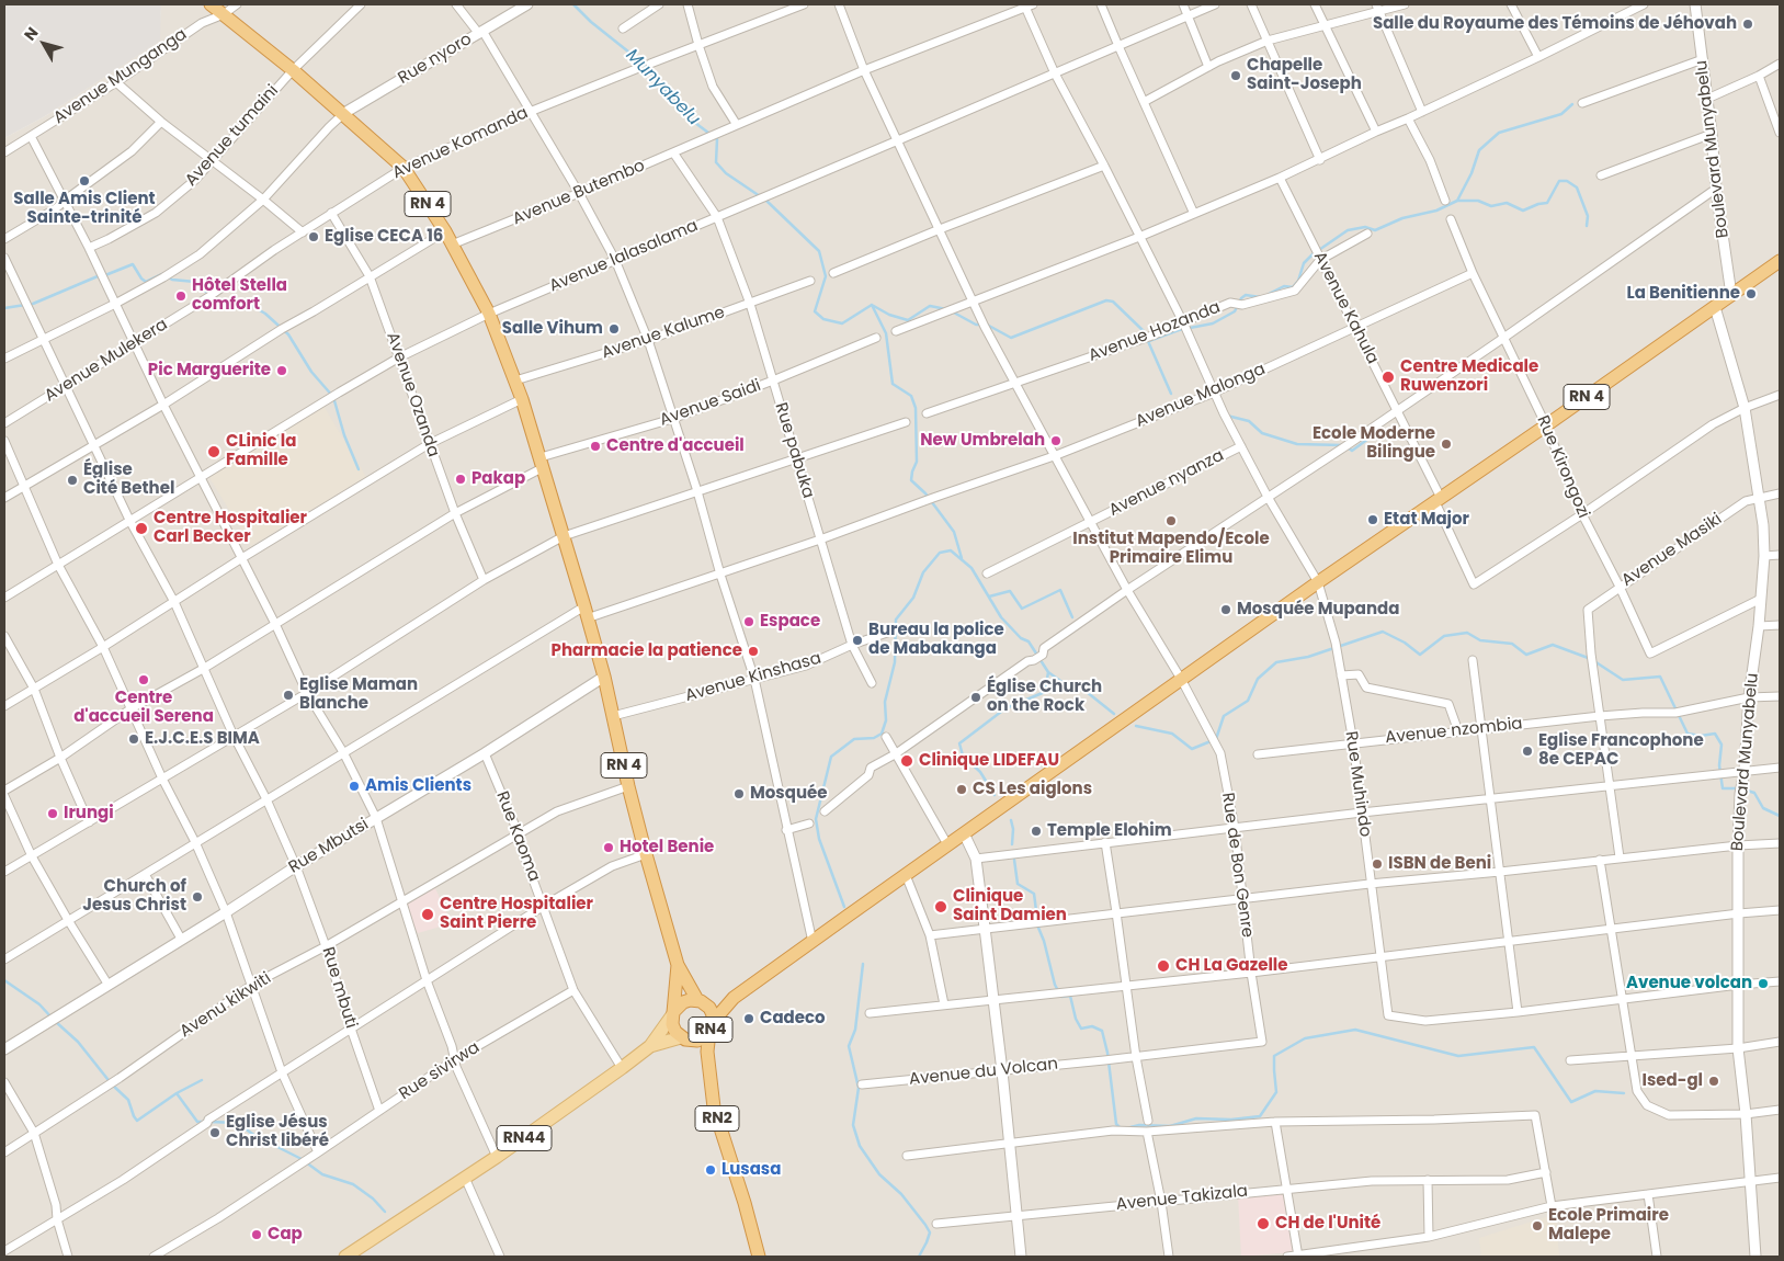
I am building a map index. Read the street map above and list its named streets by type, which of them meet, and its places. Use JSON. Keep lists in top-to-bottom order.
{
  "streets": {
    "highway": ["RN 4", "RN4", "RN2"],
    "main road": ["RN44"],
    "street": [
      "Rue nyoro",
      "Avenue Munganga",
      "Avenue tumaini",
      "Avenue Komanda",
      "Boulevard Munyabelu",
      "Avenue Butembo",
      "Avenue lalasalama",
      "Avenue Kahula",
      "Avenue Hozanda",
      "Avenue Kalume",
      "Avenue Mulekera",
      "Avenue Ozanda",
      "Avenue Malonga",
      "Avenue Saidi",
      "Rue pabuka",
      "Rue Kirongozi",
      "Avenue nyanza",
      "Avenue Masiki",
      "Avenue Kinshasa",
      "Avenue nzombia",
      "Rue Muhindo",
      "Rue Kaoma",
      "Rue Mbutsi",
      "Rue de Bon Genre",
      "Rue mbuti",
      "Avenu kikwiti",
      "Rue sivirwa",
      "Avenue du Volcan",
      "Avenue Takizala"
    ]
  },
  "crossings": [
    ["Rue nyoro", "RN 4"],
    ["Avenue Munganga", "RN 4"],
    ["Avenue tumaini", "RN 4"],
    ["Avenue Komanda", "RN 4"],
    ["Avenue Komanda", "Avenue Mulekera"],
    ["Avenue Komanda", "Avenue Ozanda"],
    ["Boulevard Munyabelu", "RN 4"],
    ["Boulevard Munyabelu", "Rue Kirongozi"],
    ["Boulevard Munyabelu", "Avenue Masiki"],
    ["Boulevard Munyabelu", "Avenue nzombia"],
    ["Avenue Butembo", "RN 4"],
    ["Avenue Butembo", "Rue pabuka"],
    ["Avenue Butembo", "Rue Muhindo"],
    ["Avenue Butembo", "Rue de Bon Genre"],
    ["RN 4", "Avenue lalasalama"],
    ["RN 4", "Avenue Kahula"],
    ["RN 4", "Avenue Kalume"],
    ["RN 4", "Avenue Malonga"],
    ["RN 4", "Avenue Saidi"],
    ["RN 4", "Rue Kirongozi"],
    ["RN 4", "Avenue Kinshasa"],
    ["RN 4", "Rue Muhindo"],
    ["RN 4", "Rue Mbutsi"],
    ["RN 4", "Rue de Bon Genre"],
    ["RN 4", "Avenu kikwiti"],
    ["RN 4", "RN4"],
    ["RN 4", "RN2"],
    ["RN 4", "RN44"],
    ["Avenue lalasalama", "Avenue Ozanda"],
    ["Avenue lalasalama", "Rue pabuka"],
    ["Avenue lalasalama", "Rue Muhindo"],
    ["Avenue lalasalama", "Rue de Bon Genre"],
    ["Avenue lalasalama", "Rue mbuti"],
    ["Avenue Kahula", "Avenue Hozanda"],
    ["Avenue Kahula", "Avenue Malonga"],
    ["Avenue Kahula", "Rue Kirongozi"],
    ["Avenue Hozanda", "Rue Muhindo"],
    ["Avenue Hozanda", "Rue de Bon Genre"],
    ["Avenue Kalume", "Rue pabuka"],
    ["Avenue Mulekera", "Rue mbuti"],
    ["Avenue Ozanda", "Avenue Saidi"],
    ["Avenue Malonga", "Rue pabuka"],
    ["Avenue Malonga", "Rue Kirongozi"],
    ["Avenue Malonga", "Rue Muhindo"],
    ["Avenue Malonga", "Rue de Bon Genre"],
    ["Avenue Malonga", "Rue mbuti"],
    ["Avenue Saidi", "Rue pabuka"],
    ["Avenue Saidi", "Rue mbuti"],
    ["Rue pabuka", "Avenue Kinshasa"],
    ["Rue Kirongozi", "Avenue Masiki"],
    ["Avenue nyanza", "Rue Muhindo"],
    ["Avenue nyanza", "Rue de Bon Genre"],
    ["Avenue Masiki", "Avenue nzombia"],
    ["Avenue nzombia", "Rue Muhindo"],
    ["Rue Kaoma", "Rue Mbutsi"],
    ["Rue Kaoma", "Avenu kikwiti"],
    ["Rue Kaoma", "Rue sivirwa"],
    ["Rue Kaoma", "RN44"],
    ["Rue Mbutsi", "Rue mbuti"],
    ["Rue de Bon Genre", "Avenue du Volcan"],
    ["Rue mbuti", "Avenu kikwiti"],
    ["Rue mbuti", "Rue sivirwa"],
    ["RN4", "RN2"],
    ["RN4", "RN44"],
    ["RN2", "RN44"]
  ],
  "water": ["Munyabelu"],
  "places": [
    "Salle du Royaume des Témoins de Jéhovah",
    "Chapelle Saint-Joseph",
    "Salle Amis Client Sainte-trinité",
    "Eglise CECA 16",
    "La Benitienne",
    "Hôtel Stella comfort",
    "Salle Vihum",
    "Pic Marguerite",
    "Centre Medicale Ruwenzori",
    "New Umbrelah",
    "Ecole Moderne Bilingue",
    "Centre d'accueil",
    "CLinic la Famille",
    "Pakap",
    "Église Cité Bethel",
    "Etat Major",
    "Institut Mapendo/Ecole Primaire Elimu",
    "Centre Hospitalier Carl Becker",
    "Mosquée Mupanda",
    "Espace",
    "Bureau la police de Mabakanga",
    "Pharmacie la patience",
    "Centre d'accueil Serena",
    "Eglise Maman Blanche",
    "Église Church on the Rock",
    "E.J.C.E.S BIMA",
    "Eglise Francophone 8e CEPAC",
    "Clinique LIDEFAU",
    "Amis Clients",
    "CS Les aiglons",
    "Mosquée",
    "Irungi",
    "Temple Elohim",
    "Hotel Benie",
    "ISBN de Beni",
    "Church of Jesus Christ",
    "Clinique Saint Damien",
    "Centre Hospitalier Saint Pierre",
    "CH La Gazelle",
    "Avenue volcan",
    "Cadeco",
    "Ised-gl",
    "Eglise Jésus Christ libéré",
    "Lusasa",
    "CH de l'Unité",
    "Ecole Primaire Malepe",
    "Cap"
  ],
  "north": "top left"
}
